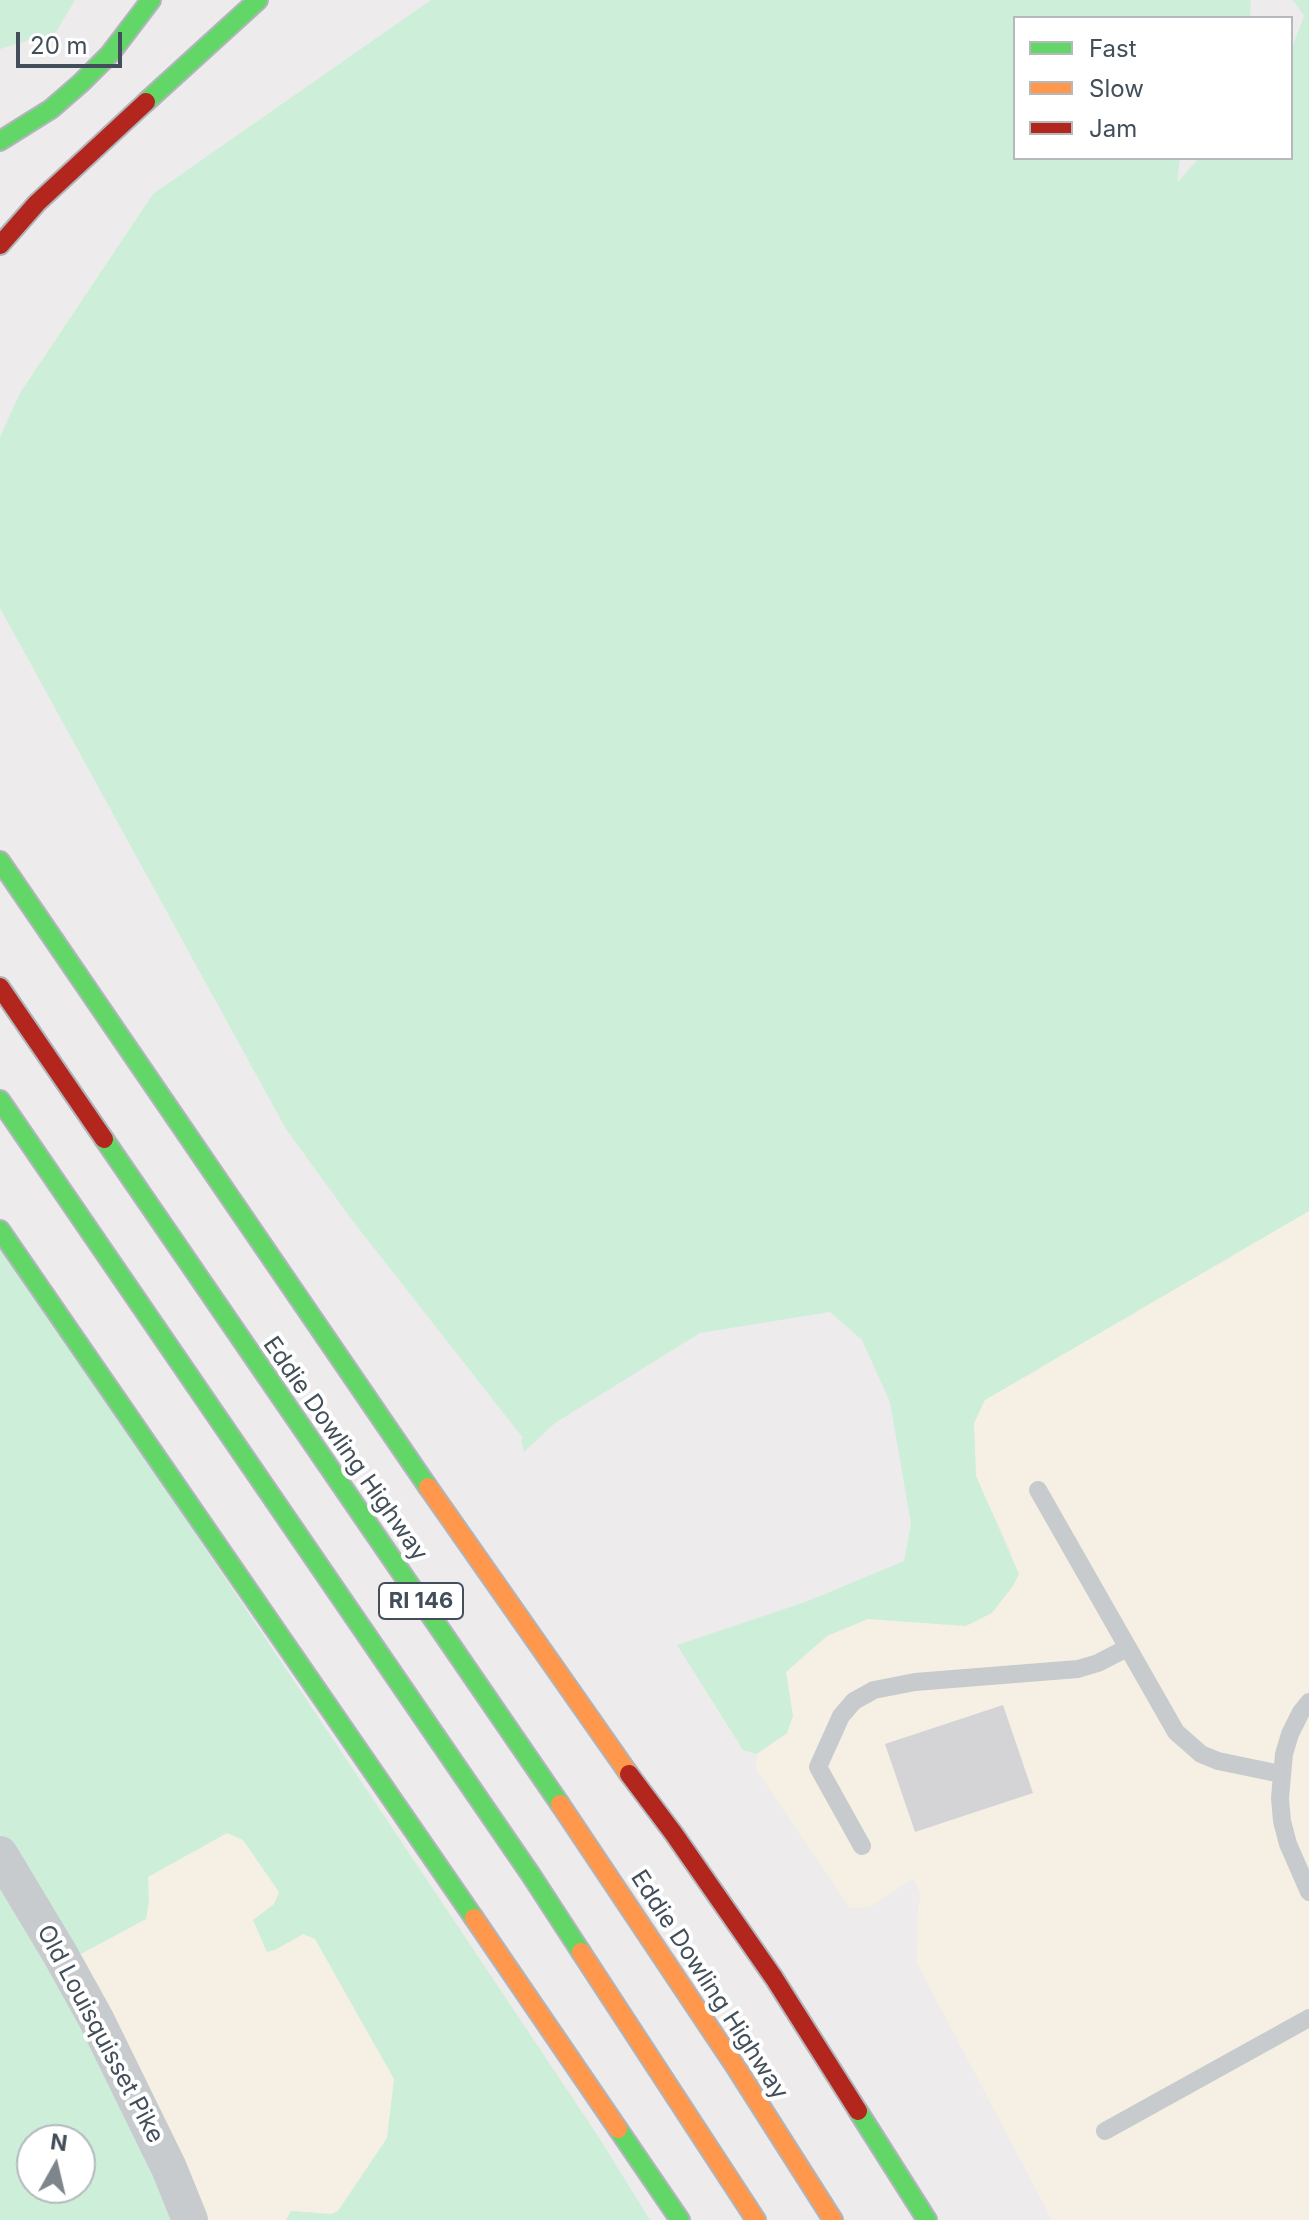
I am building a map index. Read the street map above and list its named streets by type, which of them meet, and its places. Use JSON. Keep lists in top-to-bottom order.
{
  "streets": {
    "highway": ["Eddie Dowling Highway", "RI 146"],
    "street": ["Old Louisquisset Pike"]
  },
  "legend": ["Fast", "Slow", "Jam"],
  "scale_bar": "20 m",
  "north": "top"
}
